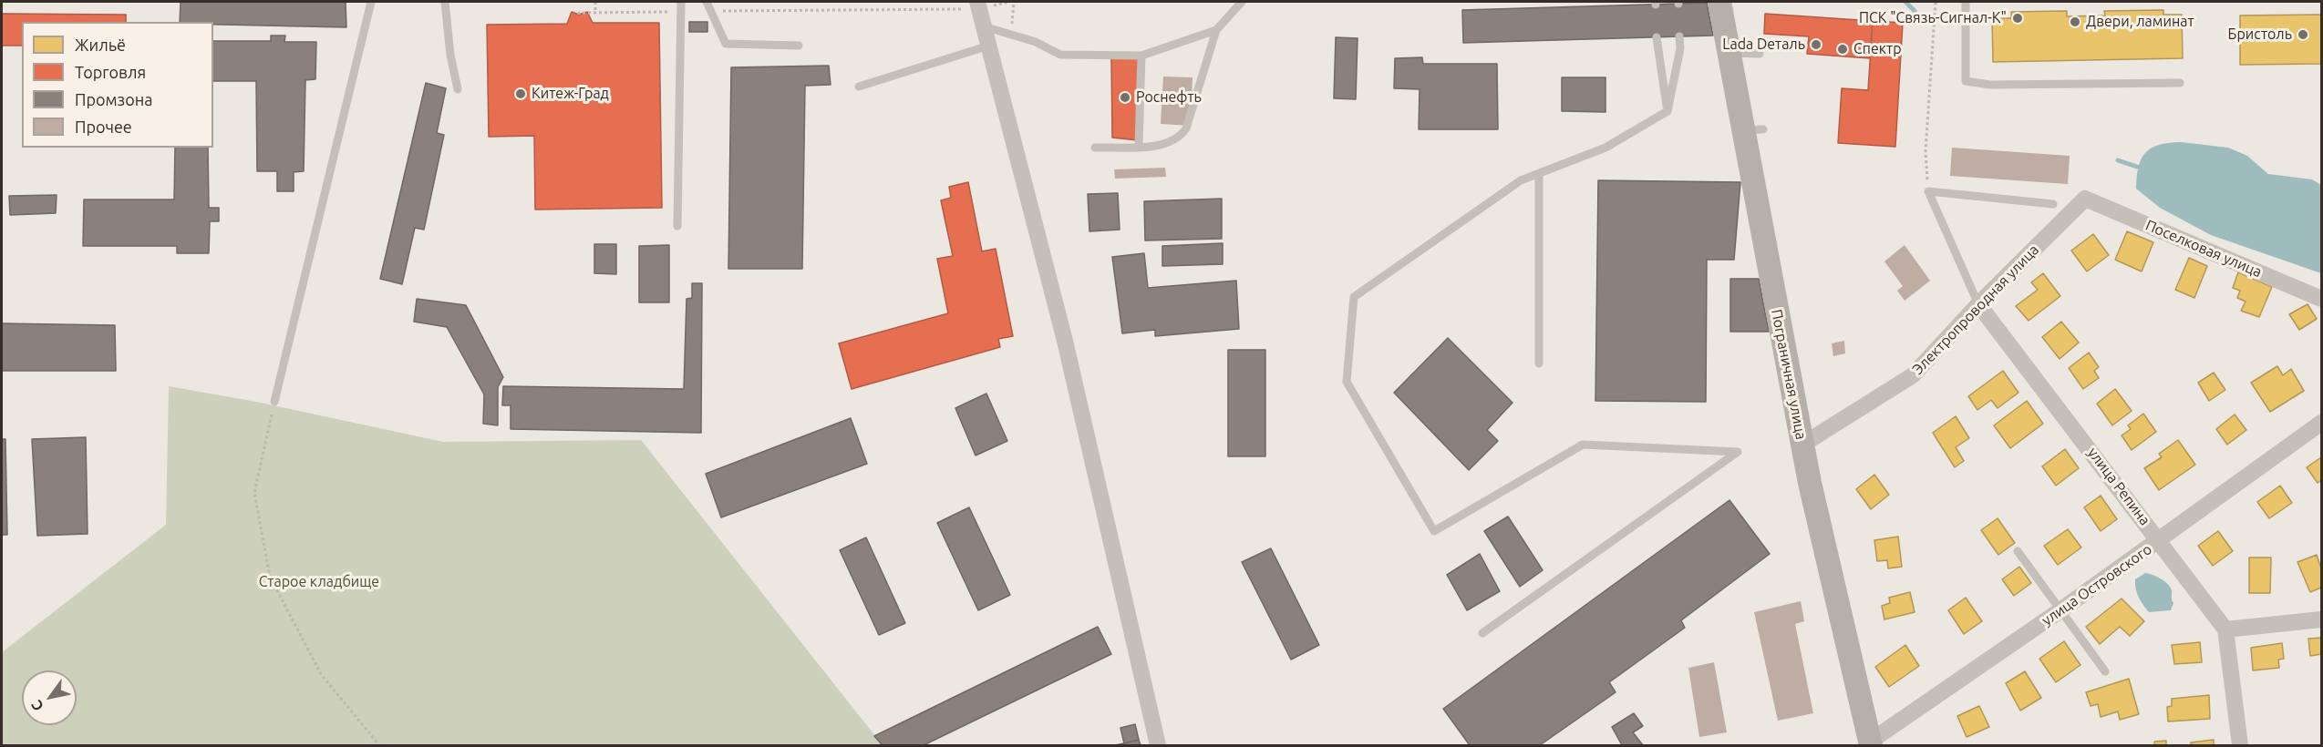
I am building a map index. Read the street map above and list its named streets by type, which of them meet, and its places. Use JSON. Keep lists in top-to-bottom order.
{
  "streets": {
    "street": [
      "Поселковая улица",
      "Электропроводная улица",
      "Пограничная улица",
      "улица Репина",
      "улица Островского"
    ]
  },
  "crossings": [
    ["Поселковая улица", "Электропроводная улица"],
    ["Электропроводная улица", "Пограничная улица"],
    ["Электропроводная улица", "улица Репина"],
    ["Пограничная улица", "улица Островского"],
    ["улица Репина", "улица Островского"]
  ],
  "parks": ["Старое кладбище"],
  "places": [
    "ПСК \"Связь-Сигнал-К\"",
    "Двери, ламинат",
    "Бристоль",
    "Lada Dеталь",
    "Спектр",
    "Китеж-Град",
    "Роснефть"
  ],
  "legend": [
    "Жильё",
    "Торговля",
    "Промзона",
    "Прочее"
  ],
  "north": "bottom left"
}
